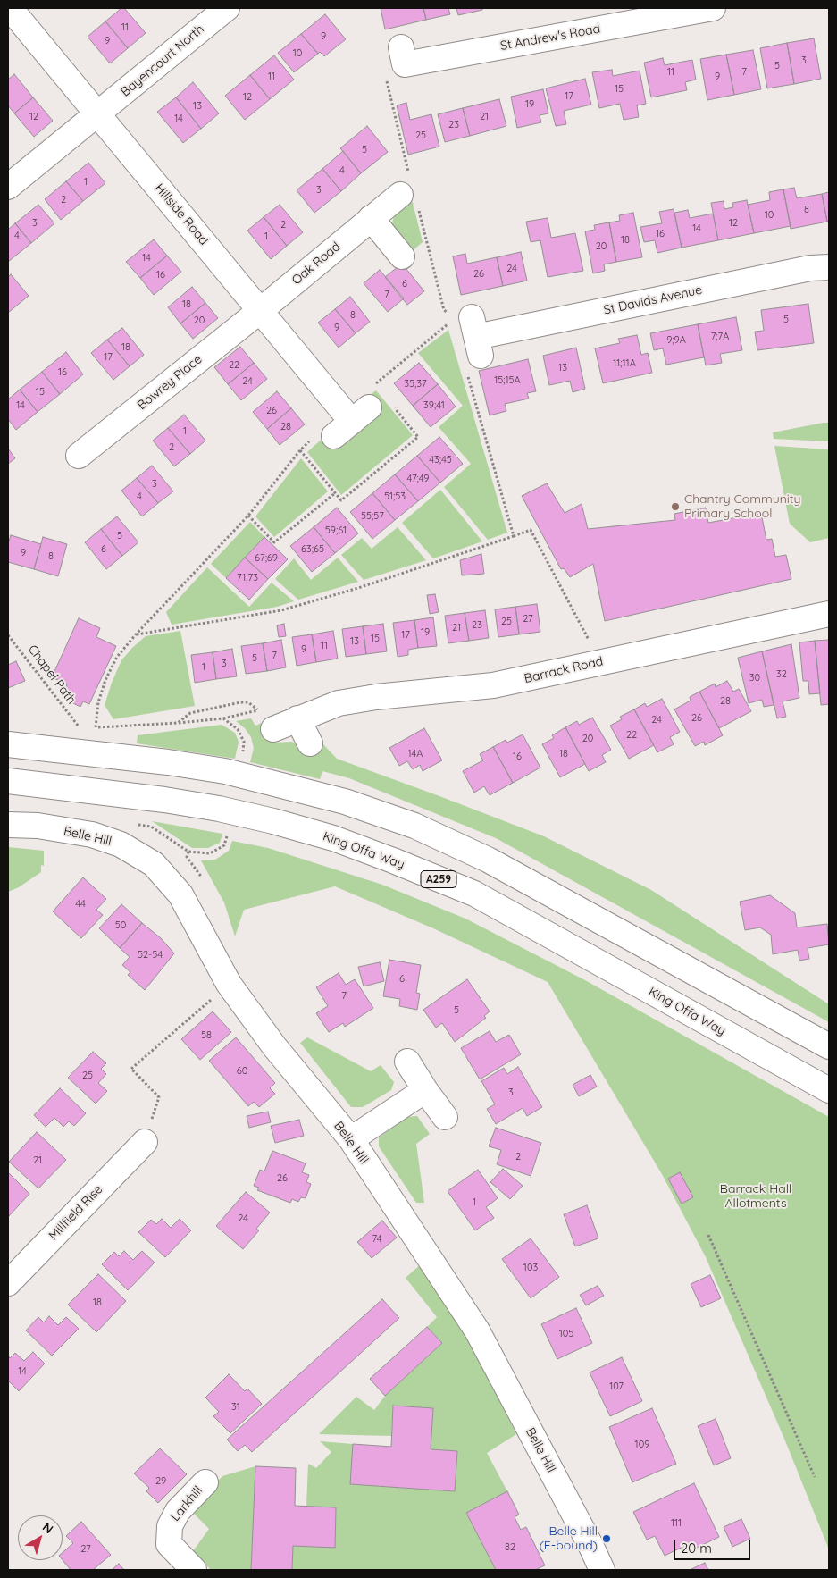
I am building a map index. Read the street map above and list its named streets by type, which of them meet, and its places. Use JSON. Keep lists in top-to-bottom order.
{
  "streets": {
    "main road": [
      "St Andrew's Road",
      "Bayencourt North",
      "Hillside Road",
      "Oak Road",
      "St Davids Avenue",
      "Bowrey Place",
      "Barrack Road",
      "Belle Hill",
      "King Offa Way",
      "A259",
      "Millfield Rise",
      "Larkhill"
    ],
    "path": ["Chapel Path"]
  },
  "crossings": [
    ["Bayencourt North", "Hillside Road"],
    ["Hillside Road", "Oak Road"],
    ["Hillside Road", "Bowrey Place"],
    ["Oak Road", "Bowrey Place"]
  ],
  "parks": ["Barrack Hall Allotments"],
  "places": ["Chantry Community Primary School", "Belle Hill (E-bound)"],
  "house_numbers": [
    "11",
    "9",
    "9",
    "10",
    "3",
    "5",
    "11",
    "7",
    "11",
    "9",
    "15",
    "17",
    "12",
    "19",
    "13",
    "12",
    "21",
    "14",
    "23",
    "25",
    "5",
    "4",
    "1",
    "3",
    "2",
    "8",
    "10",
    "3",
    "12",
    "2",
    "14",
    "16",
    "4",
    "1",
    "18",
    "20",
    "14",
    "24",
    "26",
    "16",
    "6",
    "7",
    "18",
    "8",
    "5",
    "20",
    "9",
    "7;7A",
    "9;9A",
    "18",
    "17",
    "11;11A",
    "22",
    "13",
    "16",
    "15;15A",
    "24",
    "35;37",
    "15",
    "14",
    "39;41",
    "26",
    "28",
    "1",
    "2",
    "43;45",
    "47;49",
    "3",
    "4",
    "51;53",
    "55;57",
    "59;61",
    "5",
    "6",
    "63;65",
    "9",
    "8",
    "67;69",
    "71;73",
    "27",
    "25",
    "23",
    "21",
    "19",
    "17",
    "15",
    "13",
    "11",
    "9",
    "7",
    "5",
    "3",
    "1",
    "32",
    "30",
    "28",
    "26",
    "24",
    "22",
    "20",
    "14A",
    "18",
    "16",
    "44",
    "50",
    "52-54",
    "6",
    "7",
    "5",
    "58",
    "60",
    "25",
    "3",
    "2",
    "21",
    "26",
    "1",
    "24",
    "74",
    "103",
    "18",
    "105",
    "14",
    "107",
    "31",
    "109",
    "29",
    "111",
    "82",
    "27"
  ],
  "scale_bar": "20 m",
  "north": "top right"
}
